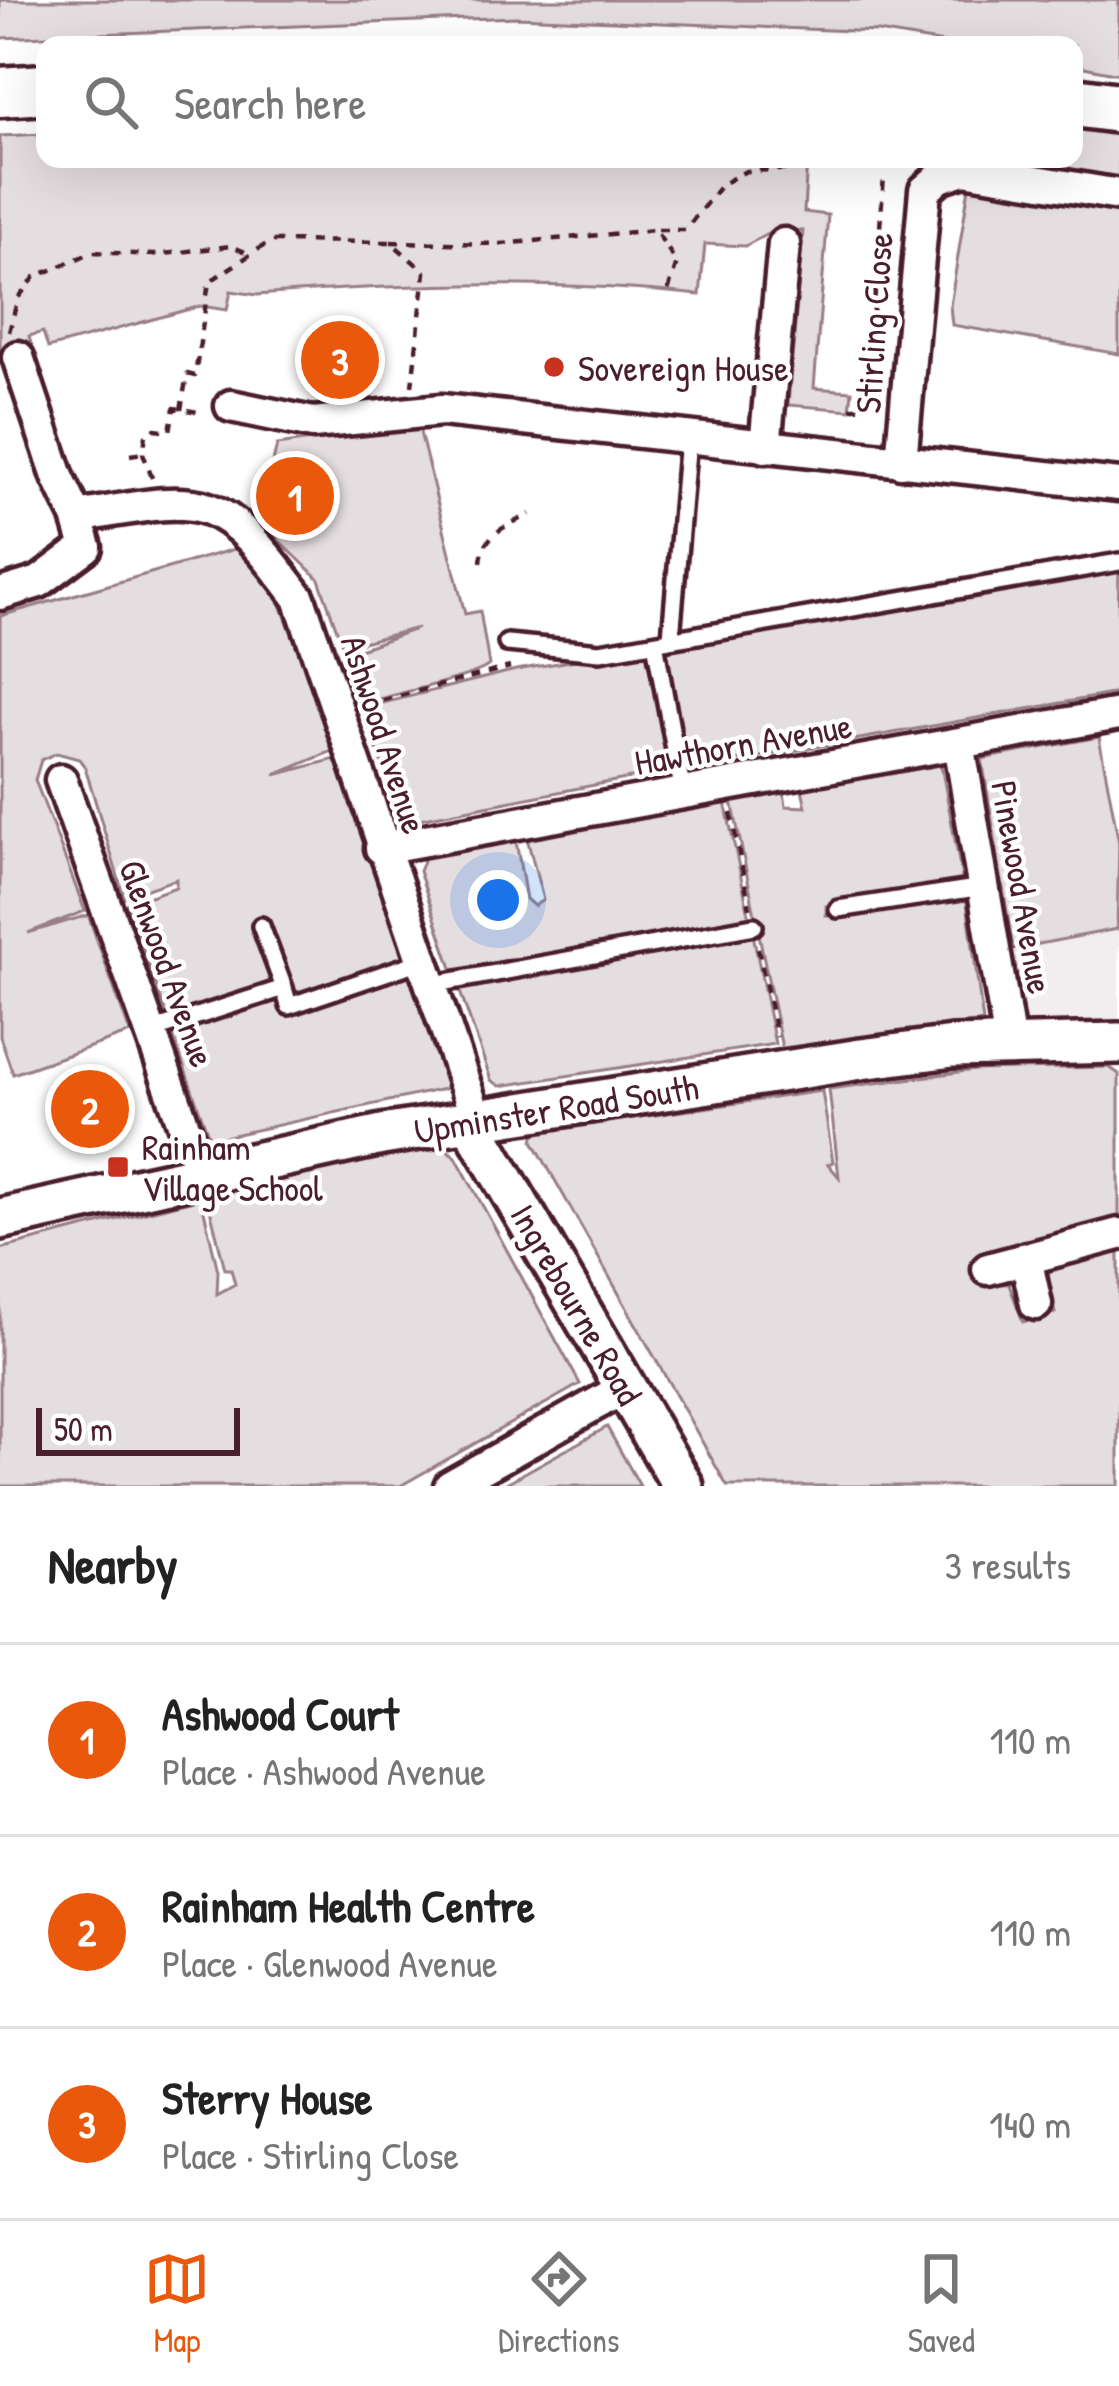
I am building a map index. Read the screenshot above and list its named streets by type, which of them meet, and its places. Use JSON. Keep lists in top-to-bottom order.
{
  "streets": {
    "street": [
      "Stirling Close",
      "Ashwood Avenue",
      "Hawthorn Avenue",
      "Pinewood Avenue",
      "Glenwood Avenue",
      "Upminster Road South",
      "Ingrebourne Road"
    ]
  },
  "crossings": [
    ["Ashwood Avenue", "Hawthorn Avenue"],
    ["Ashwood Avenue", "Upminster Road South"],
    ["Ashwood Avenue", "Ingrebourne Road"],
    ["Hawthorn Avenue", "Pinewood Avenue"],
    ["Pinewood Avenue", "Upminster Road South"],
    ["Glenwood Avenue", "Upminster Road South"],
    ["Upminster Road South", "Ingrebourne Road"]
  ],
  "places": {
    "other": ["Sovereign House"],
    "transit": ["Rainham Village School"]
  },
  "scale_bar": "50 m",
  "page": {
    "search": "Search here",
    "pins": ["3", "1", "2"],
    "scale": "50 m",
    "heading": ["Nearby", "3 results"],
    "list": [
      {
        "mark": "1",
        "name": "Ashwood Court",
        "note": "Place · Ashwood Avenue",
        "value": "110 m"
      },
      {
        "mark": "2",
        "name": "Rainham Health Centre",
        "note": "Place · Glenwood Avenue",
        "value": "110 m"
      },
      {
        "mark": "3",
        "name": "Sterry House",
        "note": "Place · Stirling Close",
        "value": "140 m"
      }
    ],
    "nav": ["Map", "Directions", "Saved"]
  }
}
